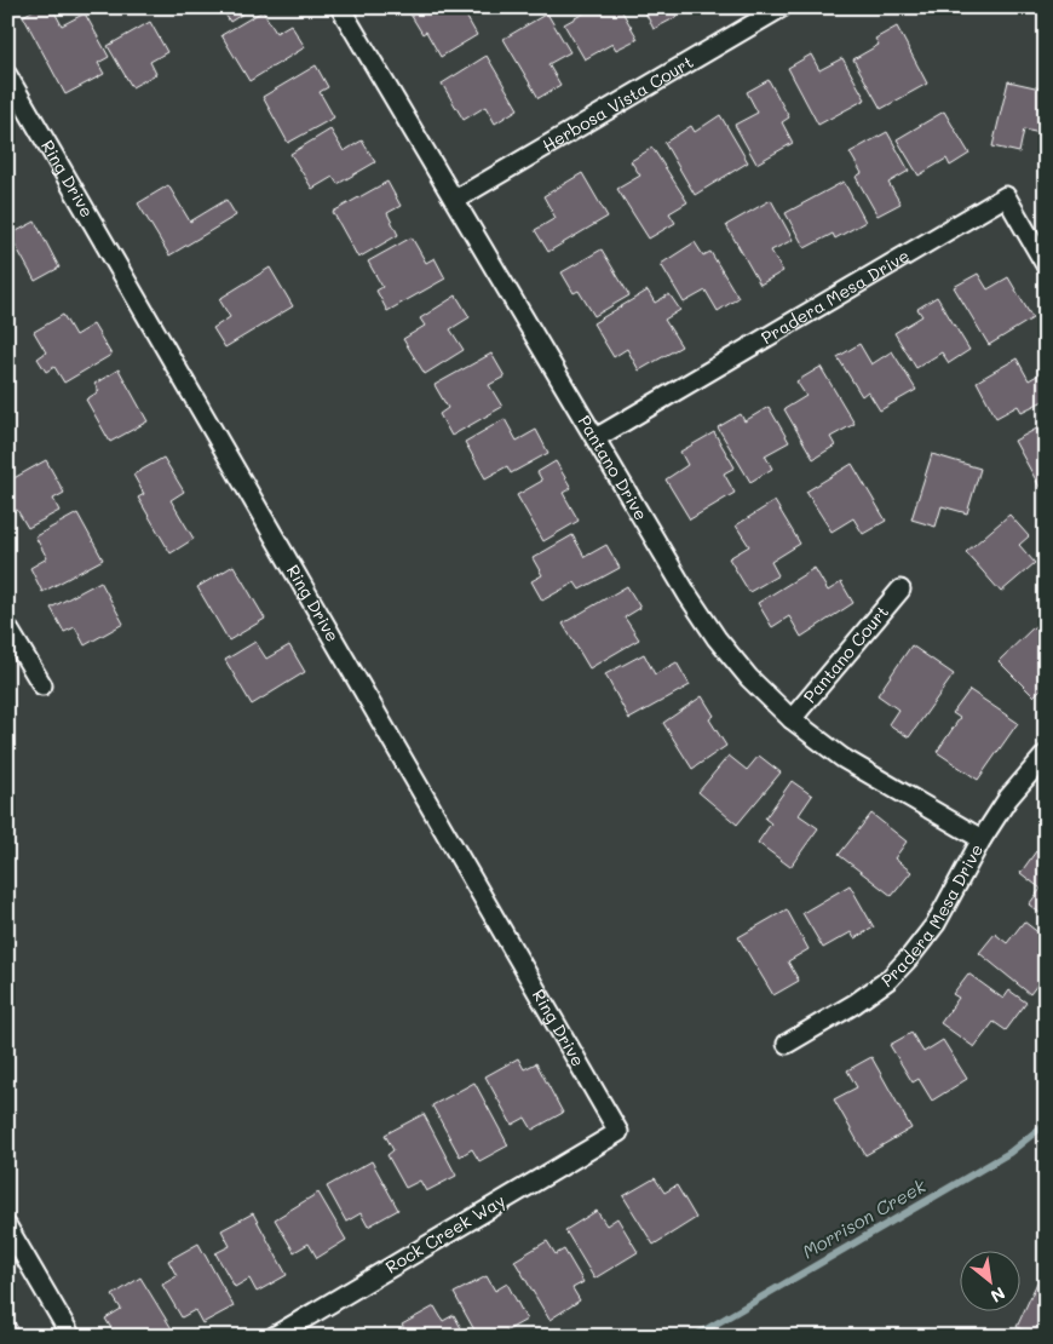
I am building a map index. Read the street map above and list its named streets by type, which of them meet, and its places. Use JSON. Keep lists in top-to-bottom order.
{
  "streets": {
    "street": [
      "Herbosa Vista Court",
      "Ring Drive",
      "Pradera Mesa Drive",
      "Pantano Drive",
      "Pantano Court",
      "Rock Creek Way"
    ]
  },
  "crossings": [
    ["Herbosa Vista Court", "Pantano Drive"],
    ["Ring Drive", "Rock Creek Way"],
    ["Pradera Mesa Drive", "Pantano Drive"],
    ["Pantano Drive", "Pantano Court"]
  ],
  "water": ["Morrison Creek"],
  "north": "bottom right"
}
